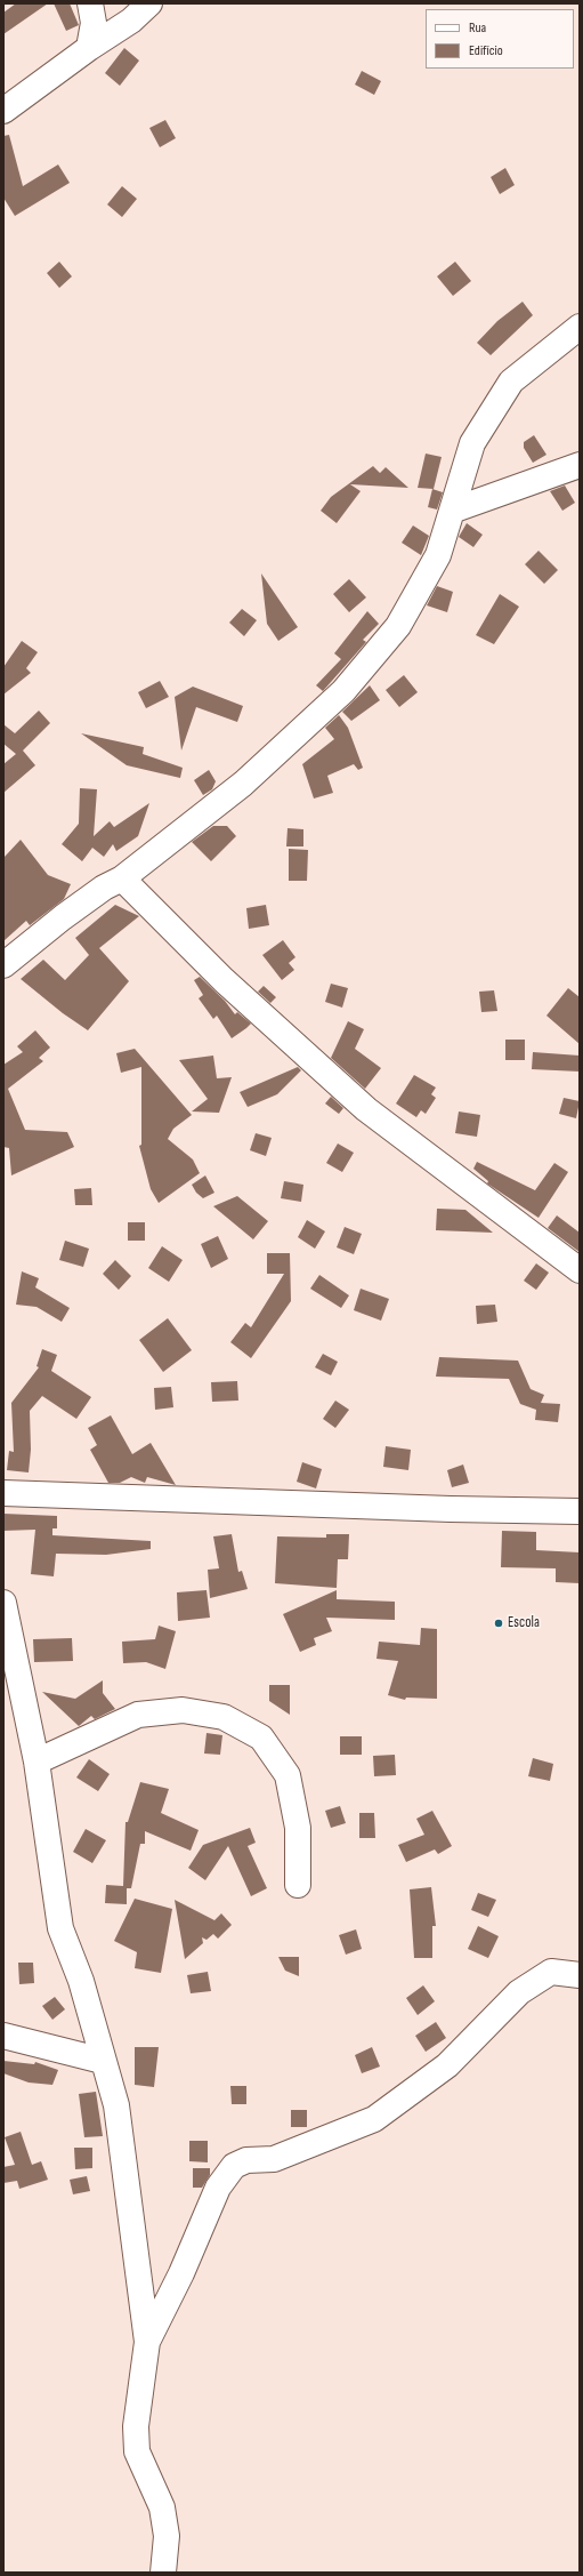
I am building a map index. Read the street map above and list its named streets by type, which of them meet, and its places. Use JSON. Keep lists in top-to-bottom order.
{
  "places": ["Escola"],
  "legend": ["Rua", "Edifício"]
}
